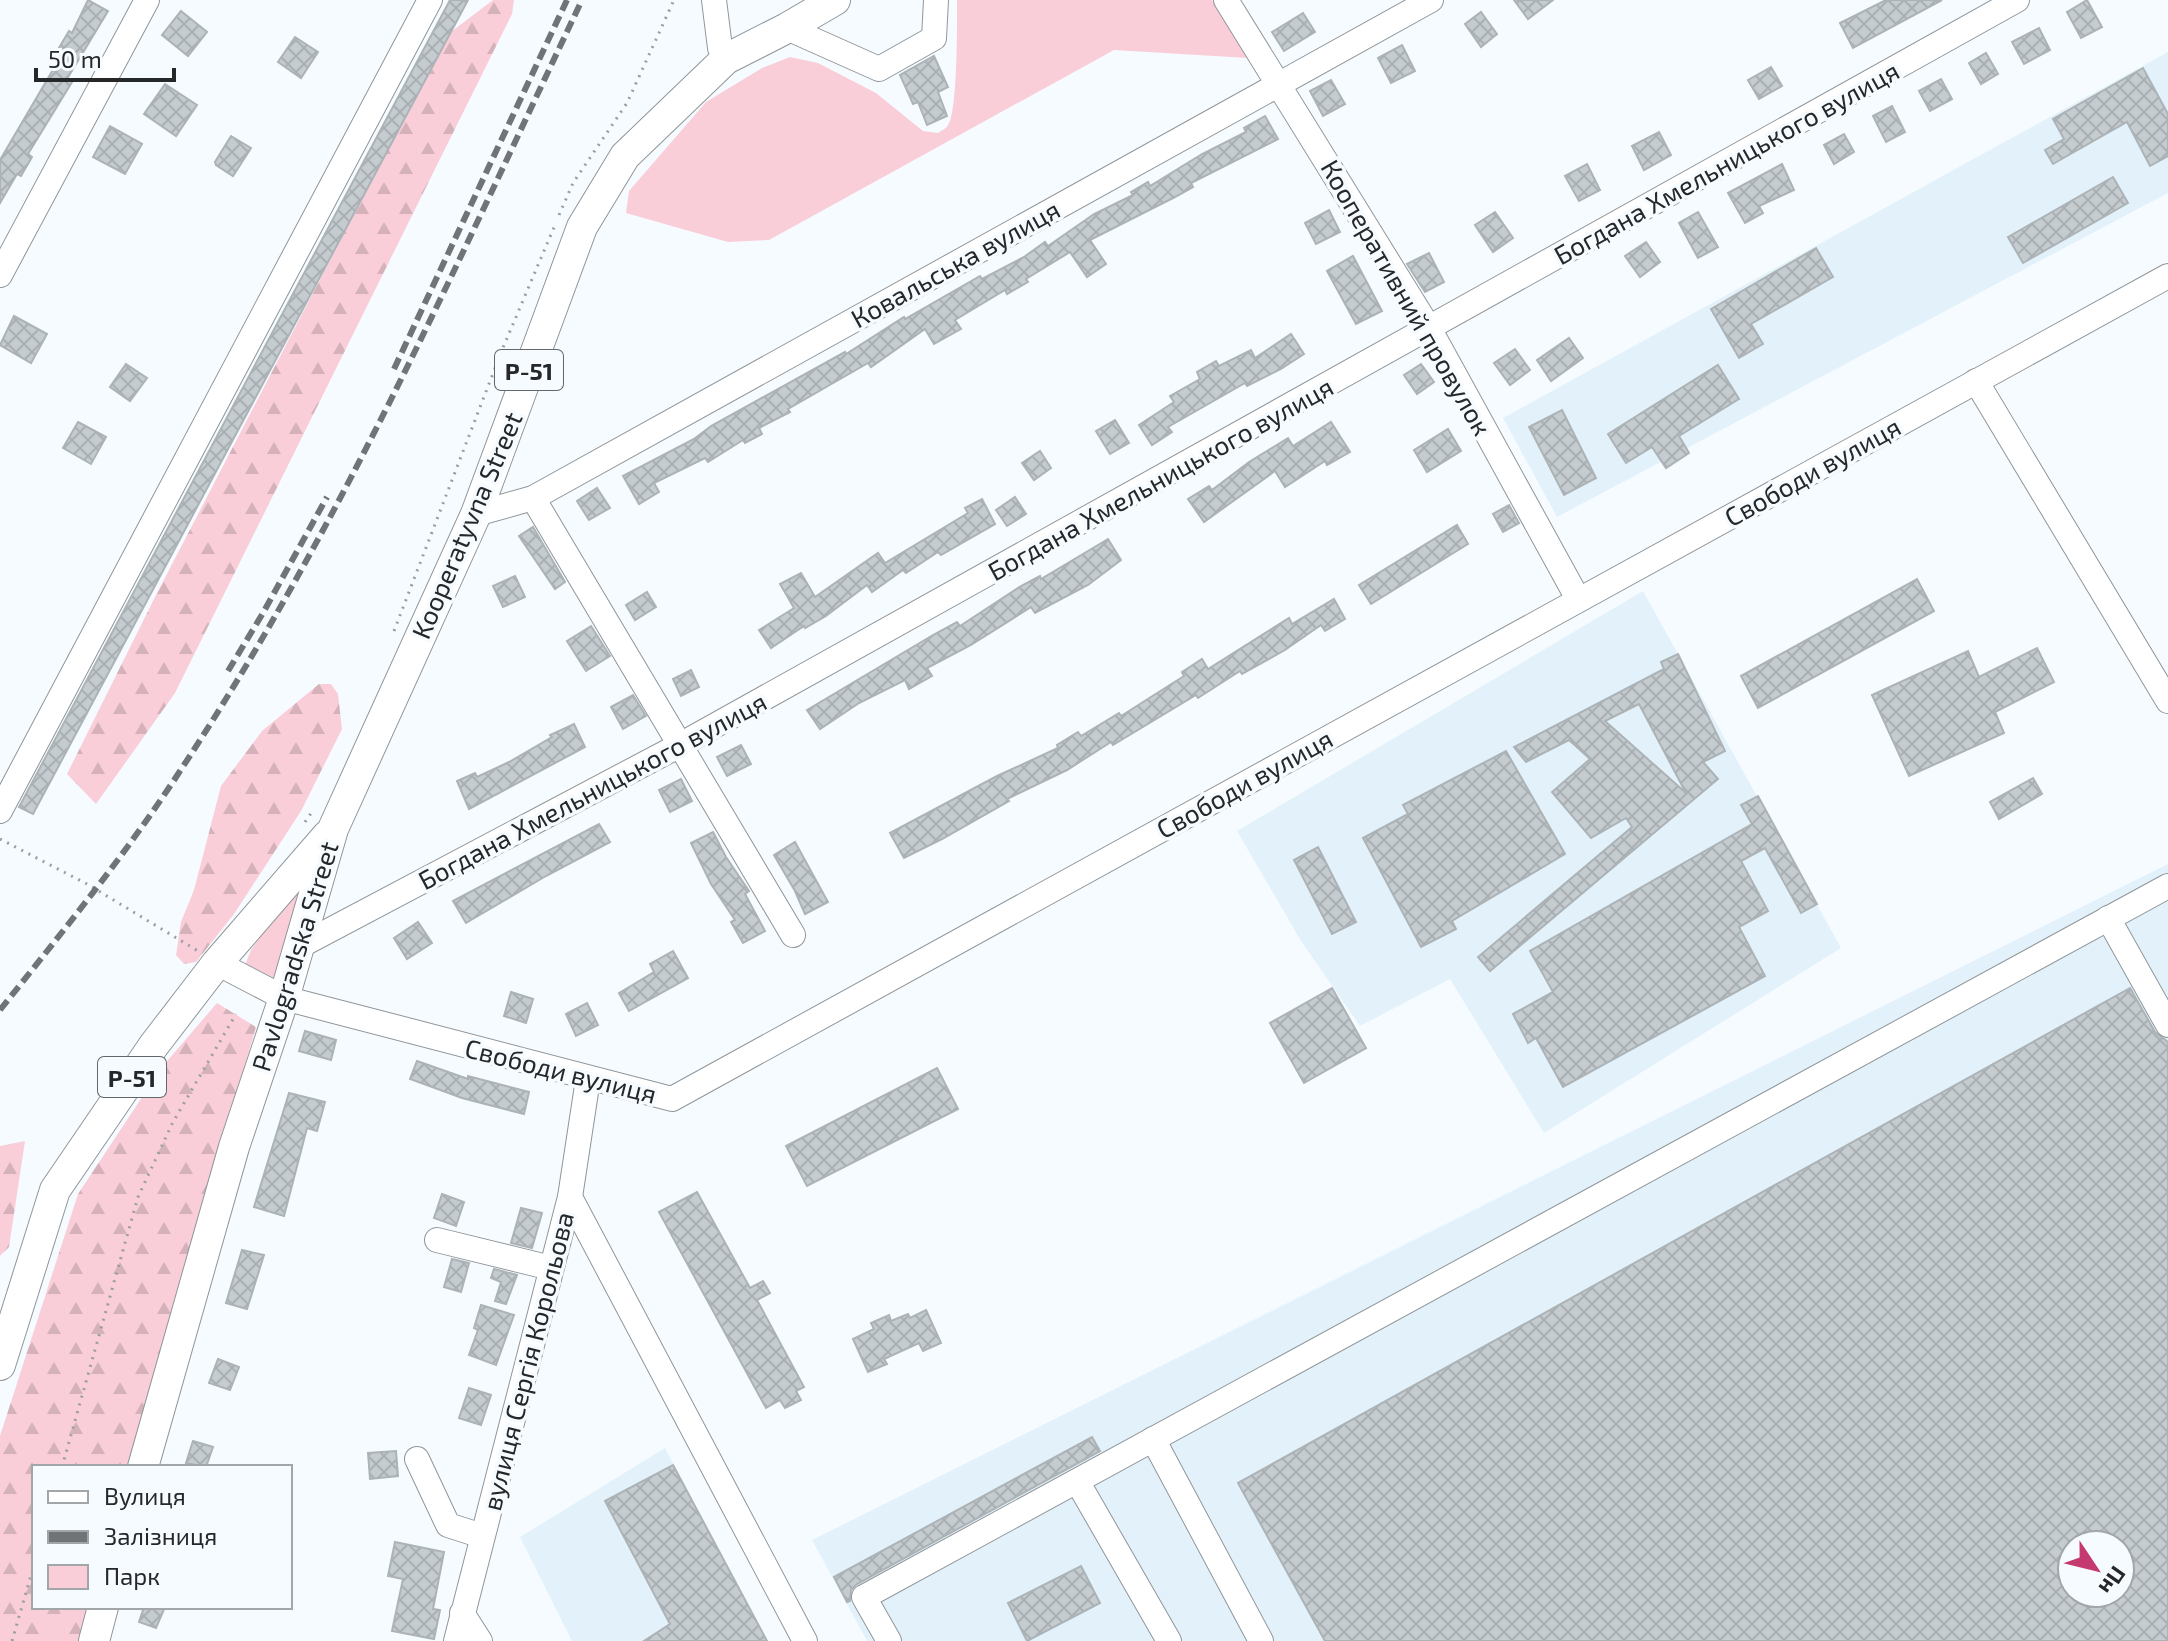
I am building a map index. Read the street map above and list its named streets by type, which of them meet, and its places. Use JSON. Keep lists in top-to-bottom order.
{
  "streets": {
    "main road": ["Р-51", "Kooperatyvna Street", "Pavlogradska Street"],
    "street": [
      "Богдана Хмельницького вулиця",
      "Ковальська вулиця",
      "Кооперативний провулок",
      "Свободи вулиця",
      "вулиця Сергія Корольова"
    ]
  },
  "crossings": [
    ["Богдана Хмельницького вулиця", "Кооперативний провулок"],
    ["Богдана Хмельницького вулиця", "Pavlogradska Street"],
    ["Ковальська вулиця", "Кооперативний провулок"],
    ["Ковальська вулиця", "Kooperatyvna Street"],
    ["Кооперативний провулок", "Свободи вулиця"],
    ["Свободи вулиця", "Pavlogradska Street"],
    ["Свободи вулиця", "вулиця Сергія Корольова"],
    ["Kooperatyvna Street", "Pavlogradska Street"]
  ],
  "legend": ["Вулиця", "Залізниця", "Парк"],
  "scale_bar": "50 m",
  "north": "bottom right"
}
